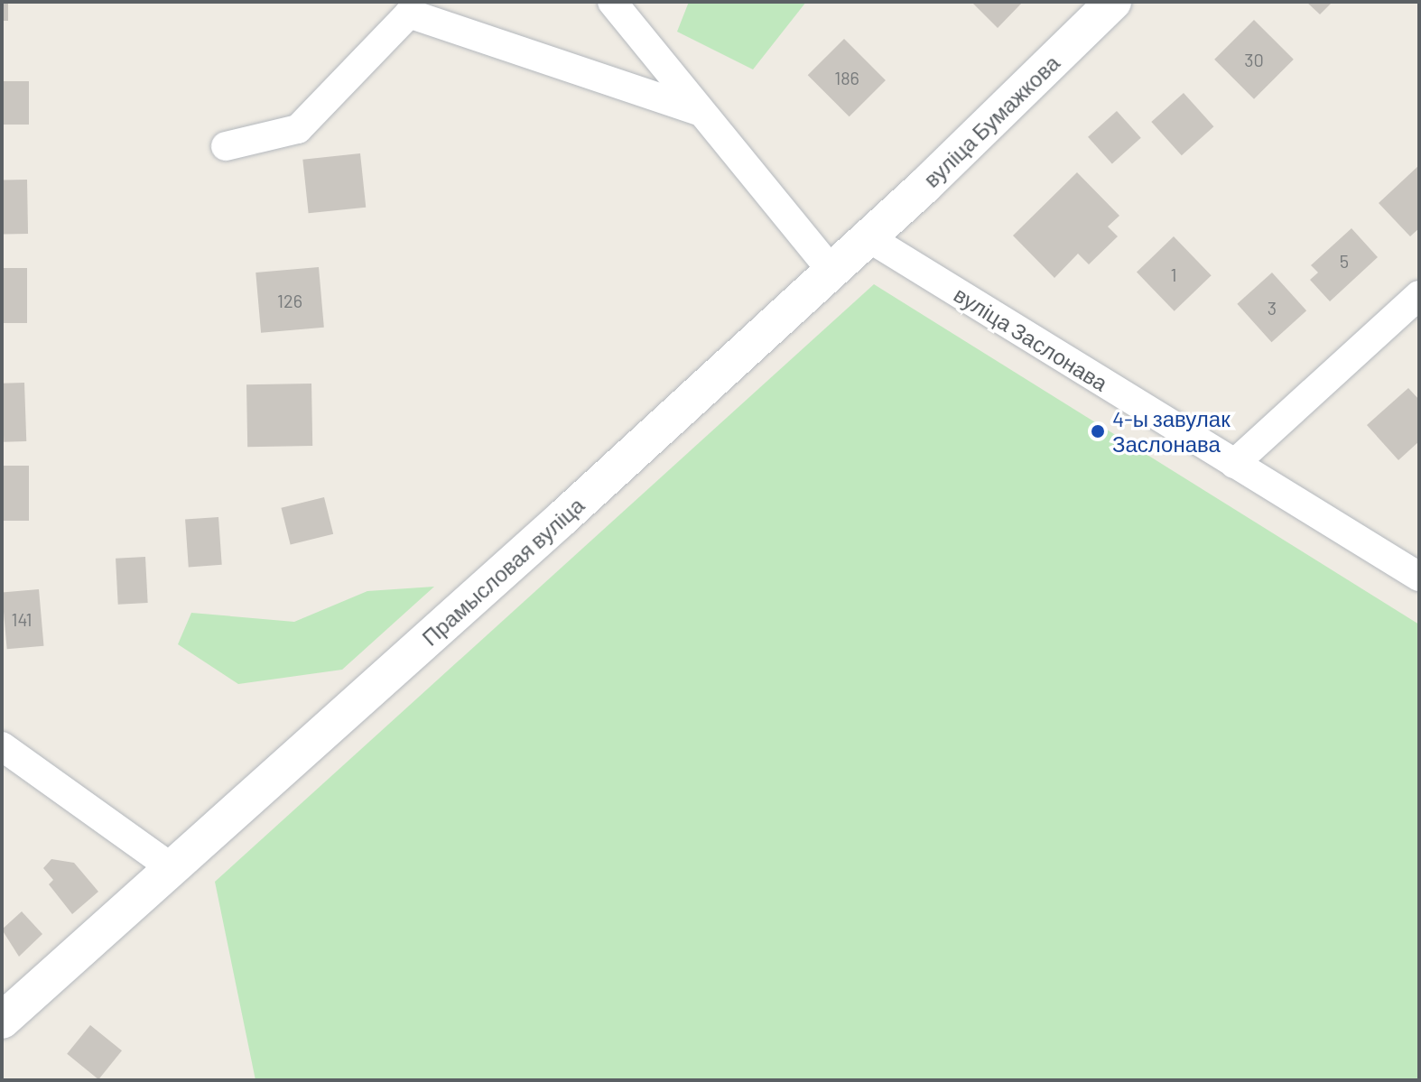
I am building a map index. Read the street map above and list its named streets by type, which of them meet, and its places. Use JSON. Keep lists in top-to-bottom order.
{
  "streets": {
    "street": ["вуліца Бумажкова", "вуліца Заслонава", "Прамысловая вуліца"]
  },
  "crossings": [
    ["вуліца Бумажкова", "вуліца Заслонава"],
    ["вуліца Бумажкова", "Прамысловая вуліца"],
    ["вуліца Заслонава", "Прамысловая вуліца"]
  ],
  "places": ["4-ы завулак Заслонава"],
  "house_numbers": [
    "30",
    "186",
    "5",
    "1",
    "126",
    "3",
    "141"
  ]
}
